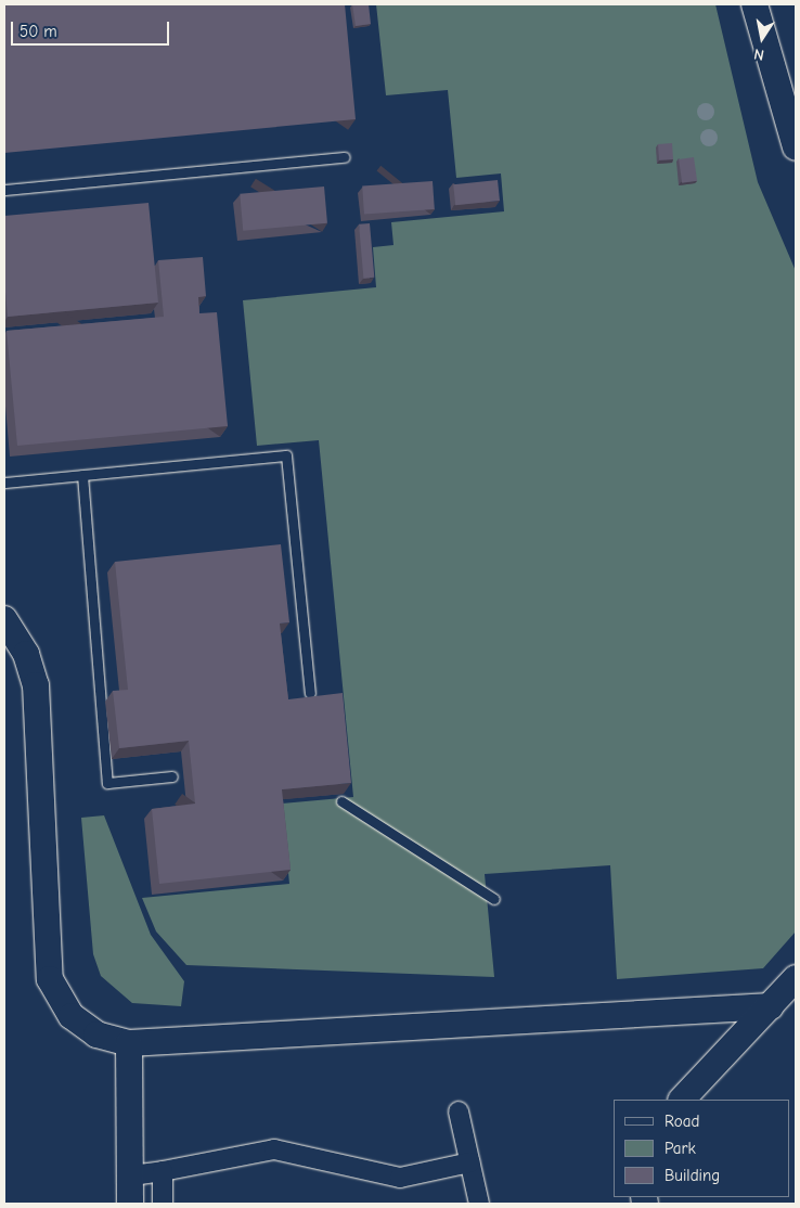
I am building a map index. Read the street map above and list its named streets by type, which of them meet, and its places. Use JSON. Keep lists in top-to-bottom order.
{
  "legend": ["Road", "Park", "Building"],
  "scale_bar": "50 m",
  "north": "bottom"
}
